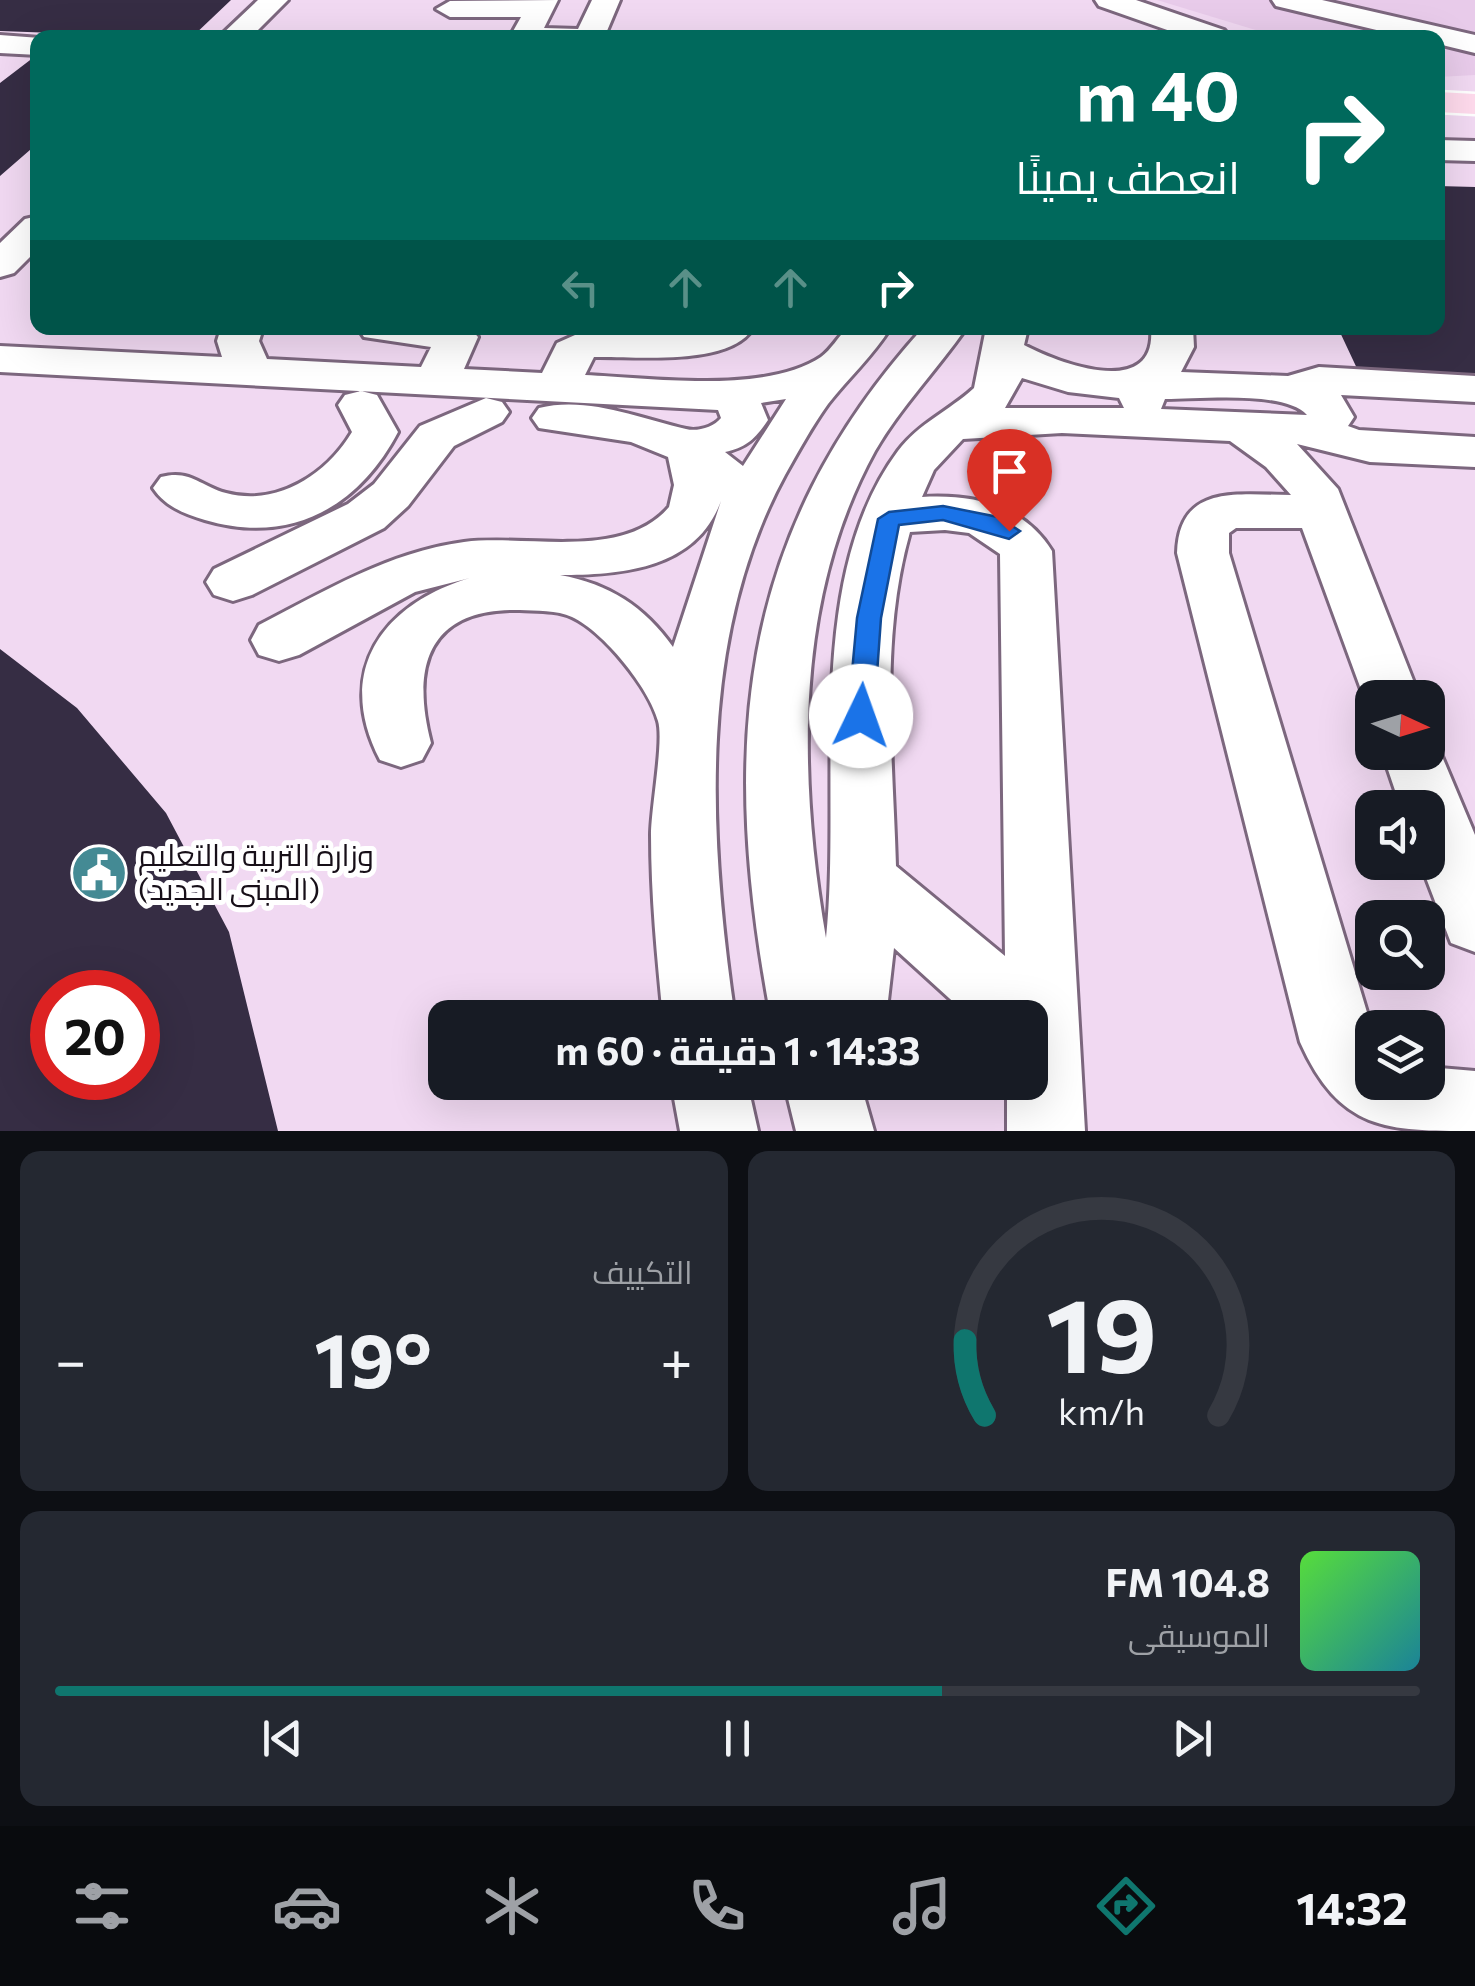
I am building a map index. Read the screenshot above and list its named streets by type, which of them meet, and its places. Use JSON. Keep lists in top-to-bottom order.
{
  "places": {
    "public building": ["وزارة التربية والتعليم (المبنى الجديد)"]
  },
  "north": "right",
  "page": {
    "turn": ["40 m", "انعطف يمينًا"],
    "limit": "20",
    "trip": "14:33 · 1 دقيقة · 60 m",
    "tile": "التكييف",
    "heat": ["−", "19°", "+"],
    "song": ["104.8 FM", "الموسيقى"],
    "tabs": "14:32",
    "gauge": ["19", "km/h"]
  }
}
